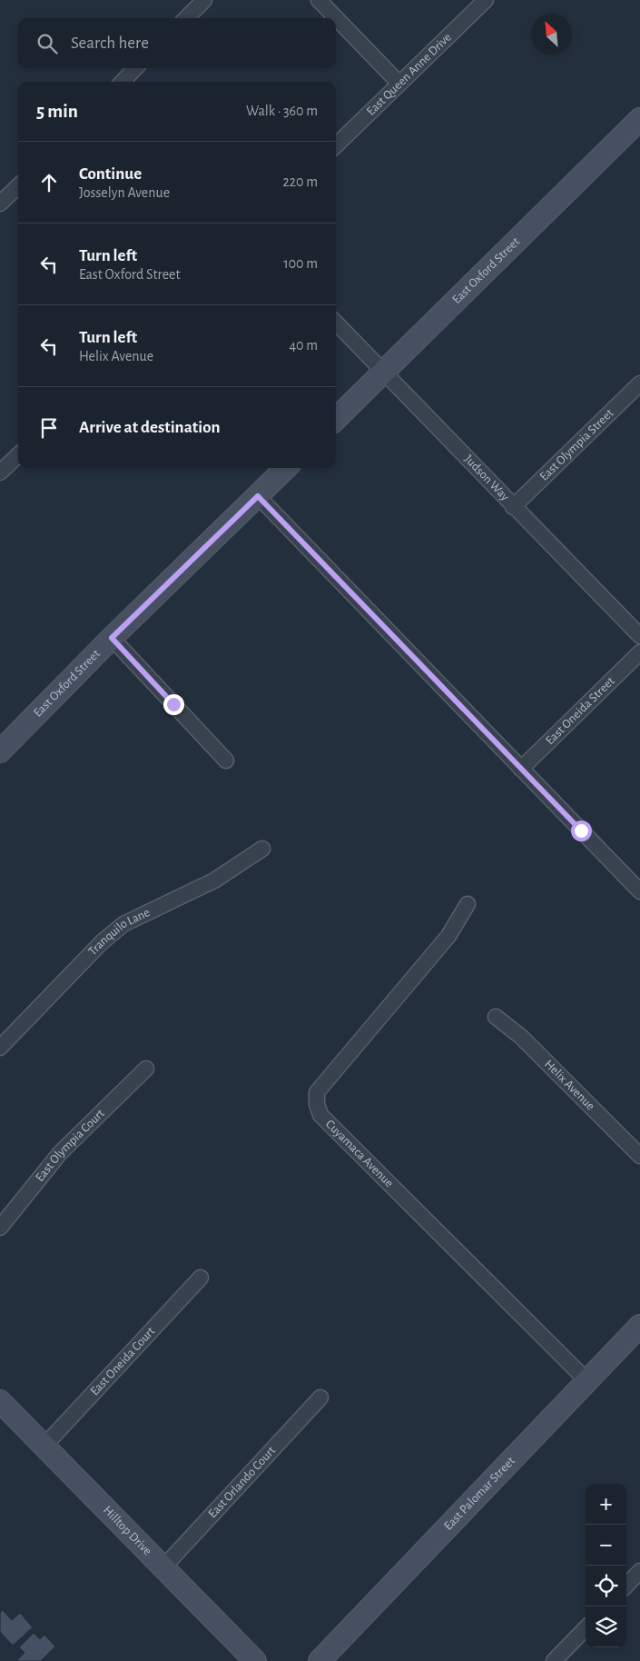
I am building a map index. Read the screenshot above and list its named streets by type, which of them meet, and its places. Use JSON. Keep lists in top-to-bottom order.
{
  "streets": {
    "street": [
      "East Queen Anne Drive",
      "East Oxford Street",
      "East Olympia Street",
      "Judson Way",
      "East Oneida Street",
      "Tranquilo Lane",
      "Helix Avenue",
      "East Olympia Court",
      "Cuyamaca Avenue",
      "East Oneida Court",
      "East Orlando Court",
      "East Palomar Street",
      "Hilltop Drive"
    ]
  },
  "crossings": [
    ["East Oxford Street", "Judson Way"],
    ["East Olympia Street", "Judson Way"],
    ["Cuyamaca Avenue", "East Palomar Street"],
    ["East Oneida Court", "Hilltop Drive"],
    ["East Orlando Court", "Hilltop Drive"]
  ],
  "north": "top left",
  "page": {
    "search": "Search here",
    "heading": ["5 min", "Walk · 360 m"],
    "list": [
      ["Continue", "Josselyn Avenue", "220 m"],
      ["Turn left", "East Oxford Street", "100 m"],
      ["Turn left", "Helix Avenue", "40 m"],
      "Arrive at destination"
    ],
    "map_buttons": ["+", "−"]
  }
}
